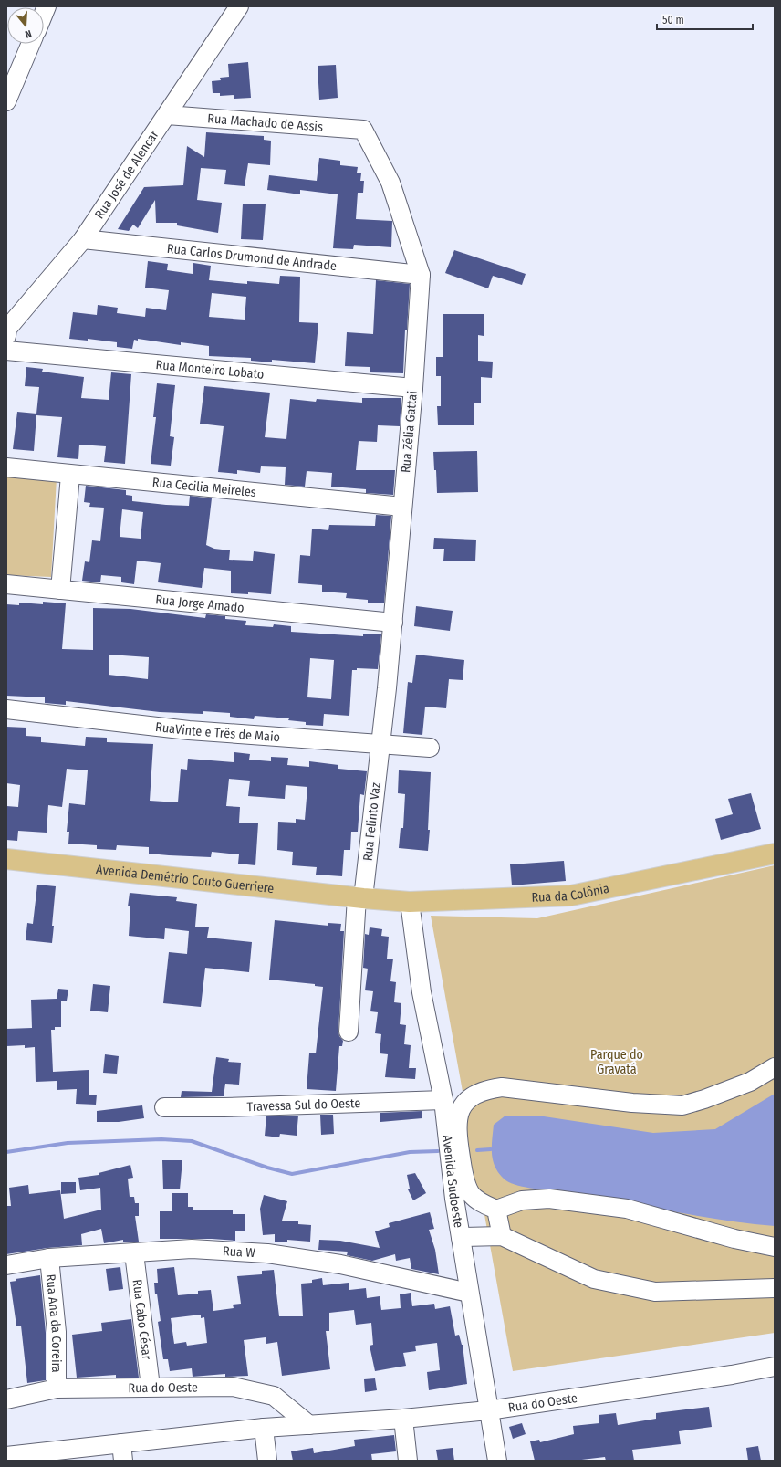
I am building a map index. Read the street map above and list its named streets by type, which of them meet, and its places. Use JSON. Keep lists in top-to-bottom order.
{
  "streets": {
    "main road": ["Avenida Demétrio Couto Guerriere", "Rua da Colônia"],
    "street": [
      "Rua Machado de Assis",
      "Rua José de Alencar",
      "Rua Carlos Drumond de Andrade",
      "Rua Monteiro Lobato",
      "Rua Zélia Gattai",
      "Rua Cecilia Meireles",
      "Rua Jorge Amado",
      "RuaVinte e Três de Maio",
      "Rua Felinto Vaz",
      "Travessa Sul do Oeste",
      "Avenida Sudoeste",
      "Rua W",
      "Rua Cabo César",
      "Rua Ana da Coreira",
      "Rua do Oeste"
    ]
  },
  "crossings": [
    ["Rua Machado de Assis", "Rua José de Alencar"],
    ["Rua Machado de Assis", "Rua Zélia Gattai"],
    ["Rua José de Alencar", "Rua Carlos Drumond de Andrade"],
    ["Rua Carlos Drumond de Andrade", "Rua Zélia Gattai"],
    ["Rua Monteiro Lobato", "Rua Zélia Gattai"],
    ["Rua Zélia Gattai", "Rua Cecilia Meireles"],
    ["Rua Zélia Gattai", "Rua Jorge Amado"],
    ["Rua Zélia Gattai", "RuaVinte e Três de Maio"],
    ["Rua Zélia Gattai", "Rua Felinto Vaz"],
    ["RuaVinte e Três de Maio", "Rua Felinto Vaz"],
    ["Rua Felinto Vaz", "Avenida Demétrio Couto Guerriere"],
    ["Rua Felinto Vaz", "Rua da Colônia"],
    ["Avenida Demétrio Couto Guerriere", "Rua da Colônia"],
    ["Rua da Colônia", "Avenida Sudoeste"],
    ["Travessa Sul do Oeste", "Avenida Sudoeste"],
    ["Avenida Sudoeste", "Rua W"],
    ["Avenida Sudoeste", "Rua do Oeste"],
    ["Rua W", "Rua Cabo César"],
    ["Rua W", "Rua Ana da Coreira"],
    ["Rua Cabo César", "Rua do Oeste"],
    ["Rua Ana da Coreira", "Rua do Oeste"]
  ],
  "parks": ["Parque do Gravatá"],
  "scale_bar": "50 m",
  "north": "bottom"
}
